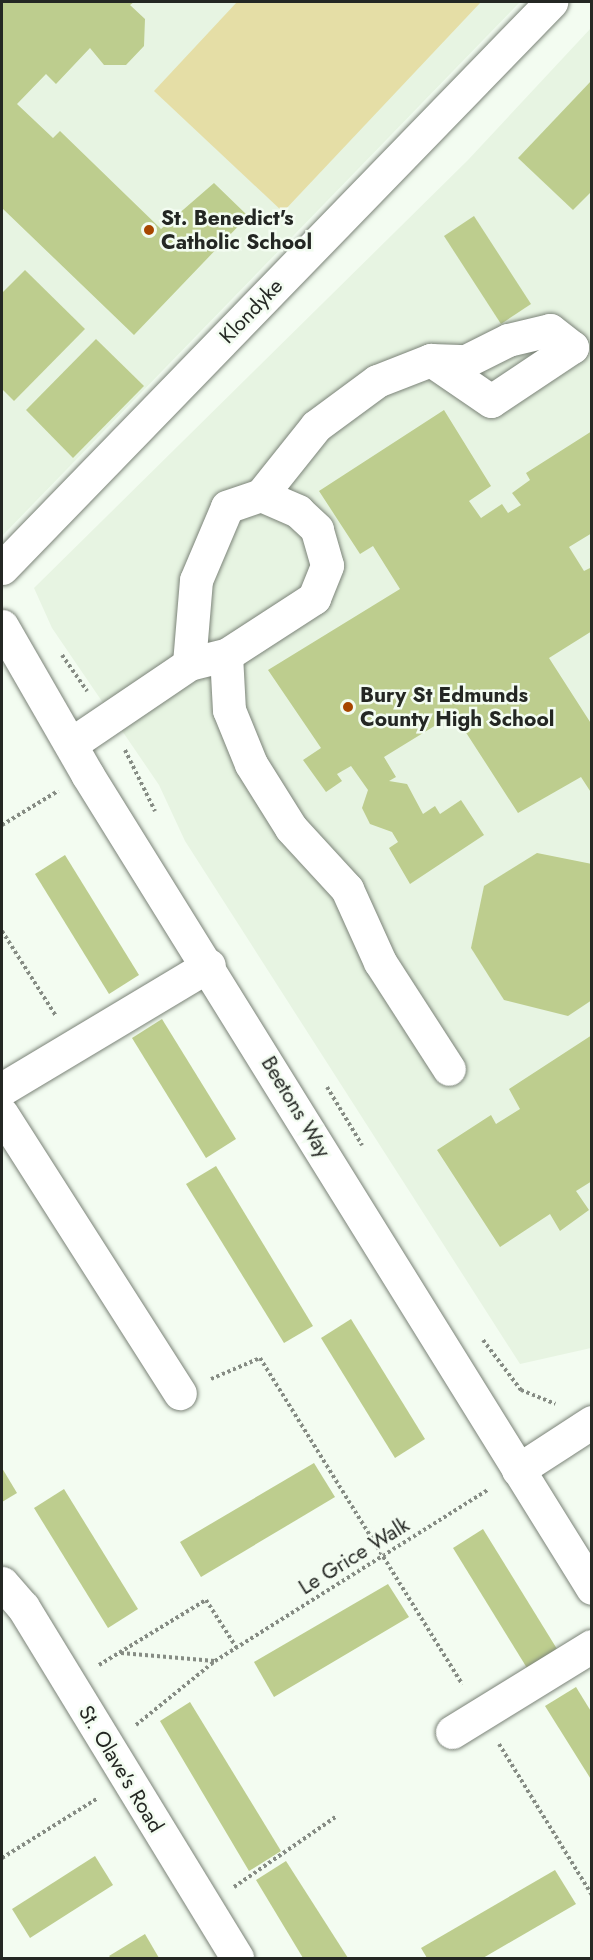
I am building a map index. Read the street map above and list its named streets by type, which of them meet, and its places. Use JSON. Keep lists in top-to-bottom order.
{
  "streets": {
    "street": ["Klondyke", "Beetons Way", "St. Olave's Road"],
    "path": ["Le Grice Walk"]
  },
  "places": ["St. Benedict's Catholic School", "Bury St Edmunds County High School"]
}
